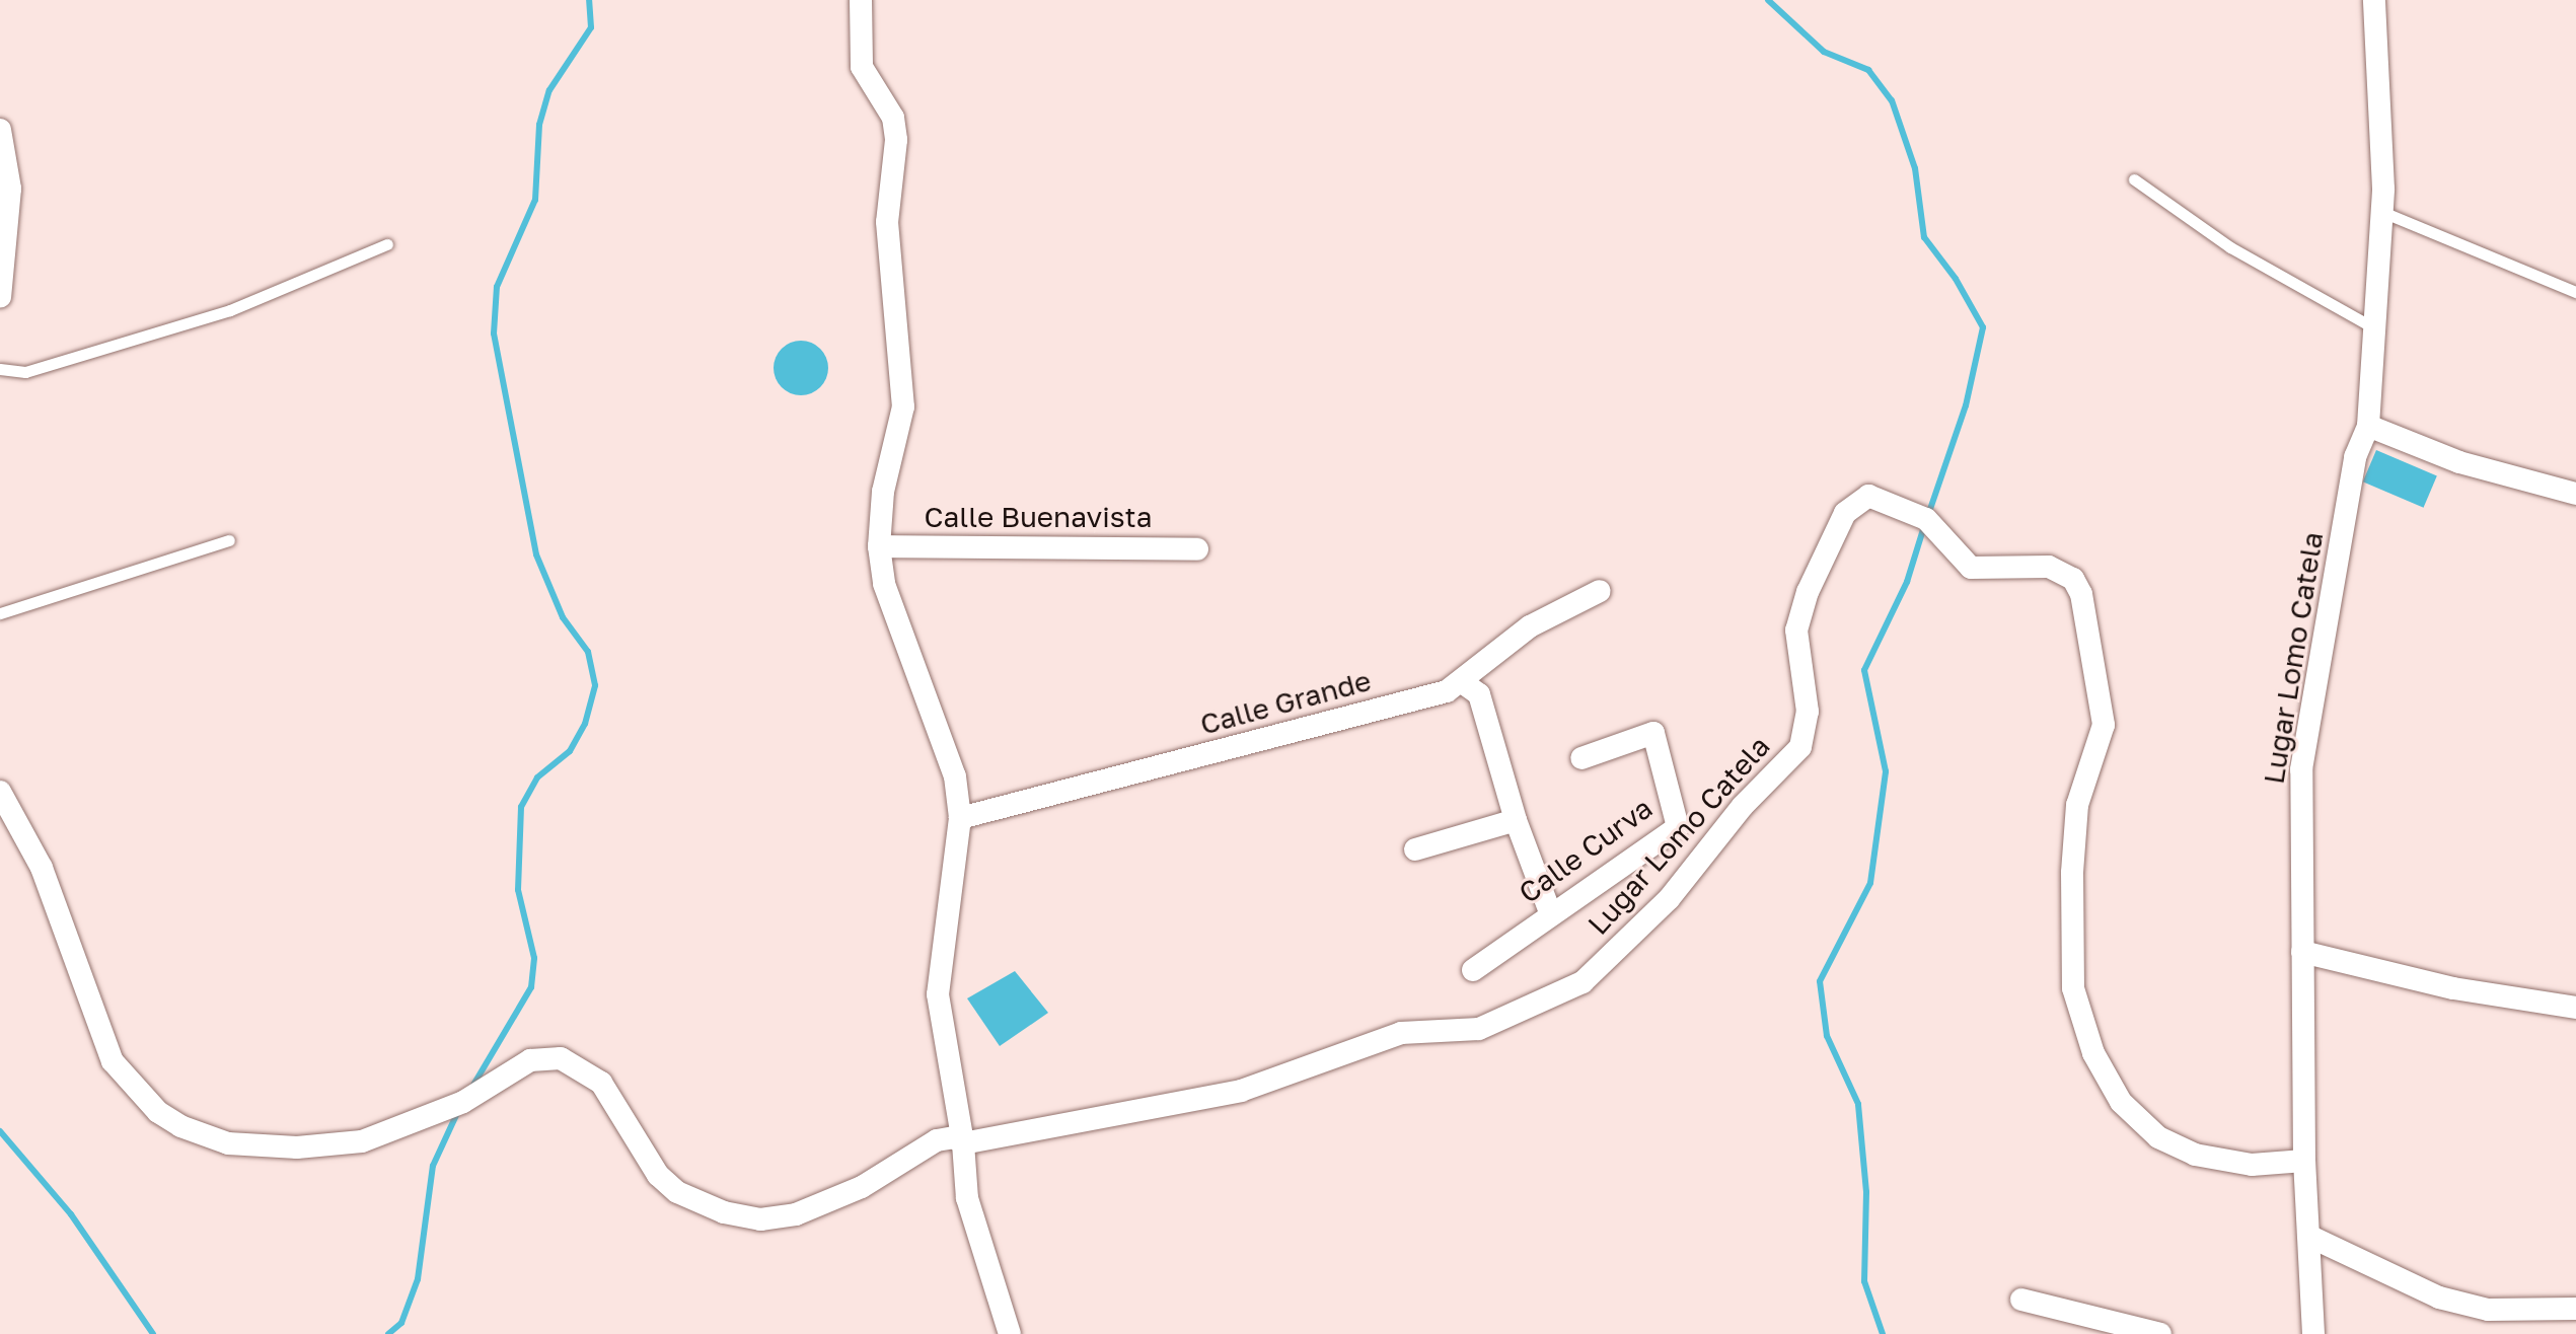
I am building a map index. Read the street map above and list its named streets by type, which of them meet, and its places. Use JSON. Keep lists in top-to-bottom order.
{
  "streets": {
    "street": [
      "Calle Buenavista",
      "Lugar Lomo Catela",
      "Calle Grande",
      "Calle Curva"
    ]
  }
}
